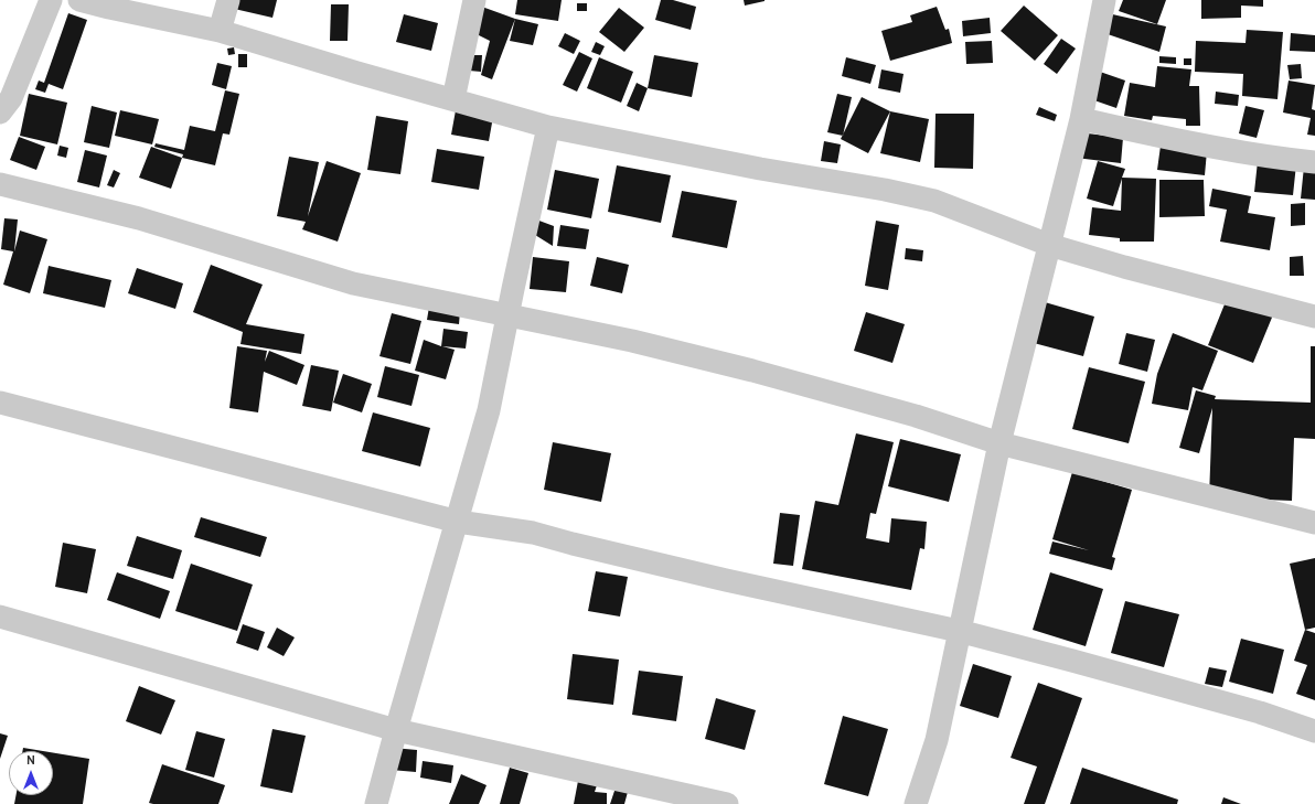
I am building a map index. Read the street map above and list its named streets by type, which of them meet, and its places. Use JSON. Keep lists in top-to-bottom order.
{
  "north": "top"
}
